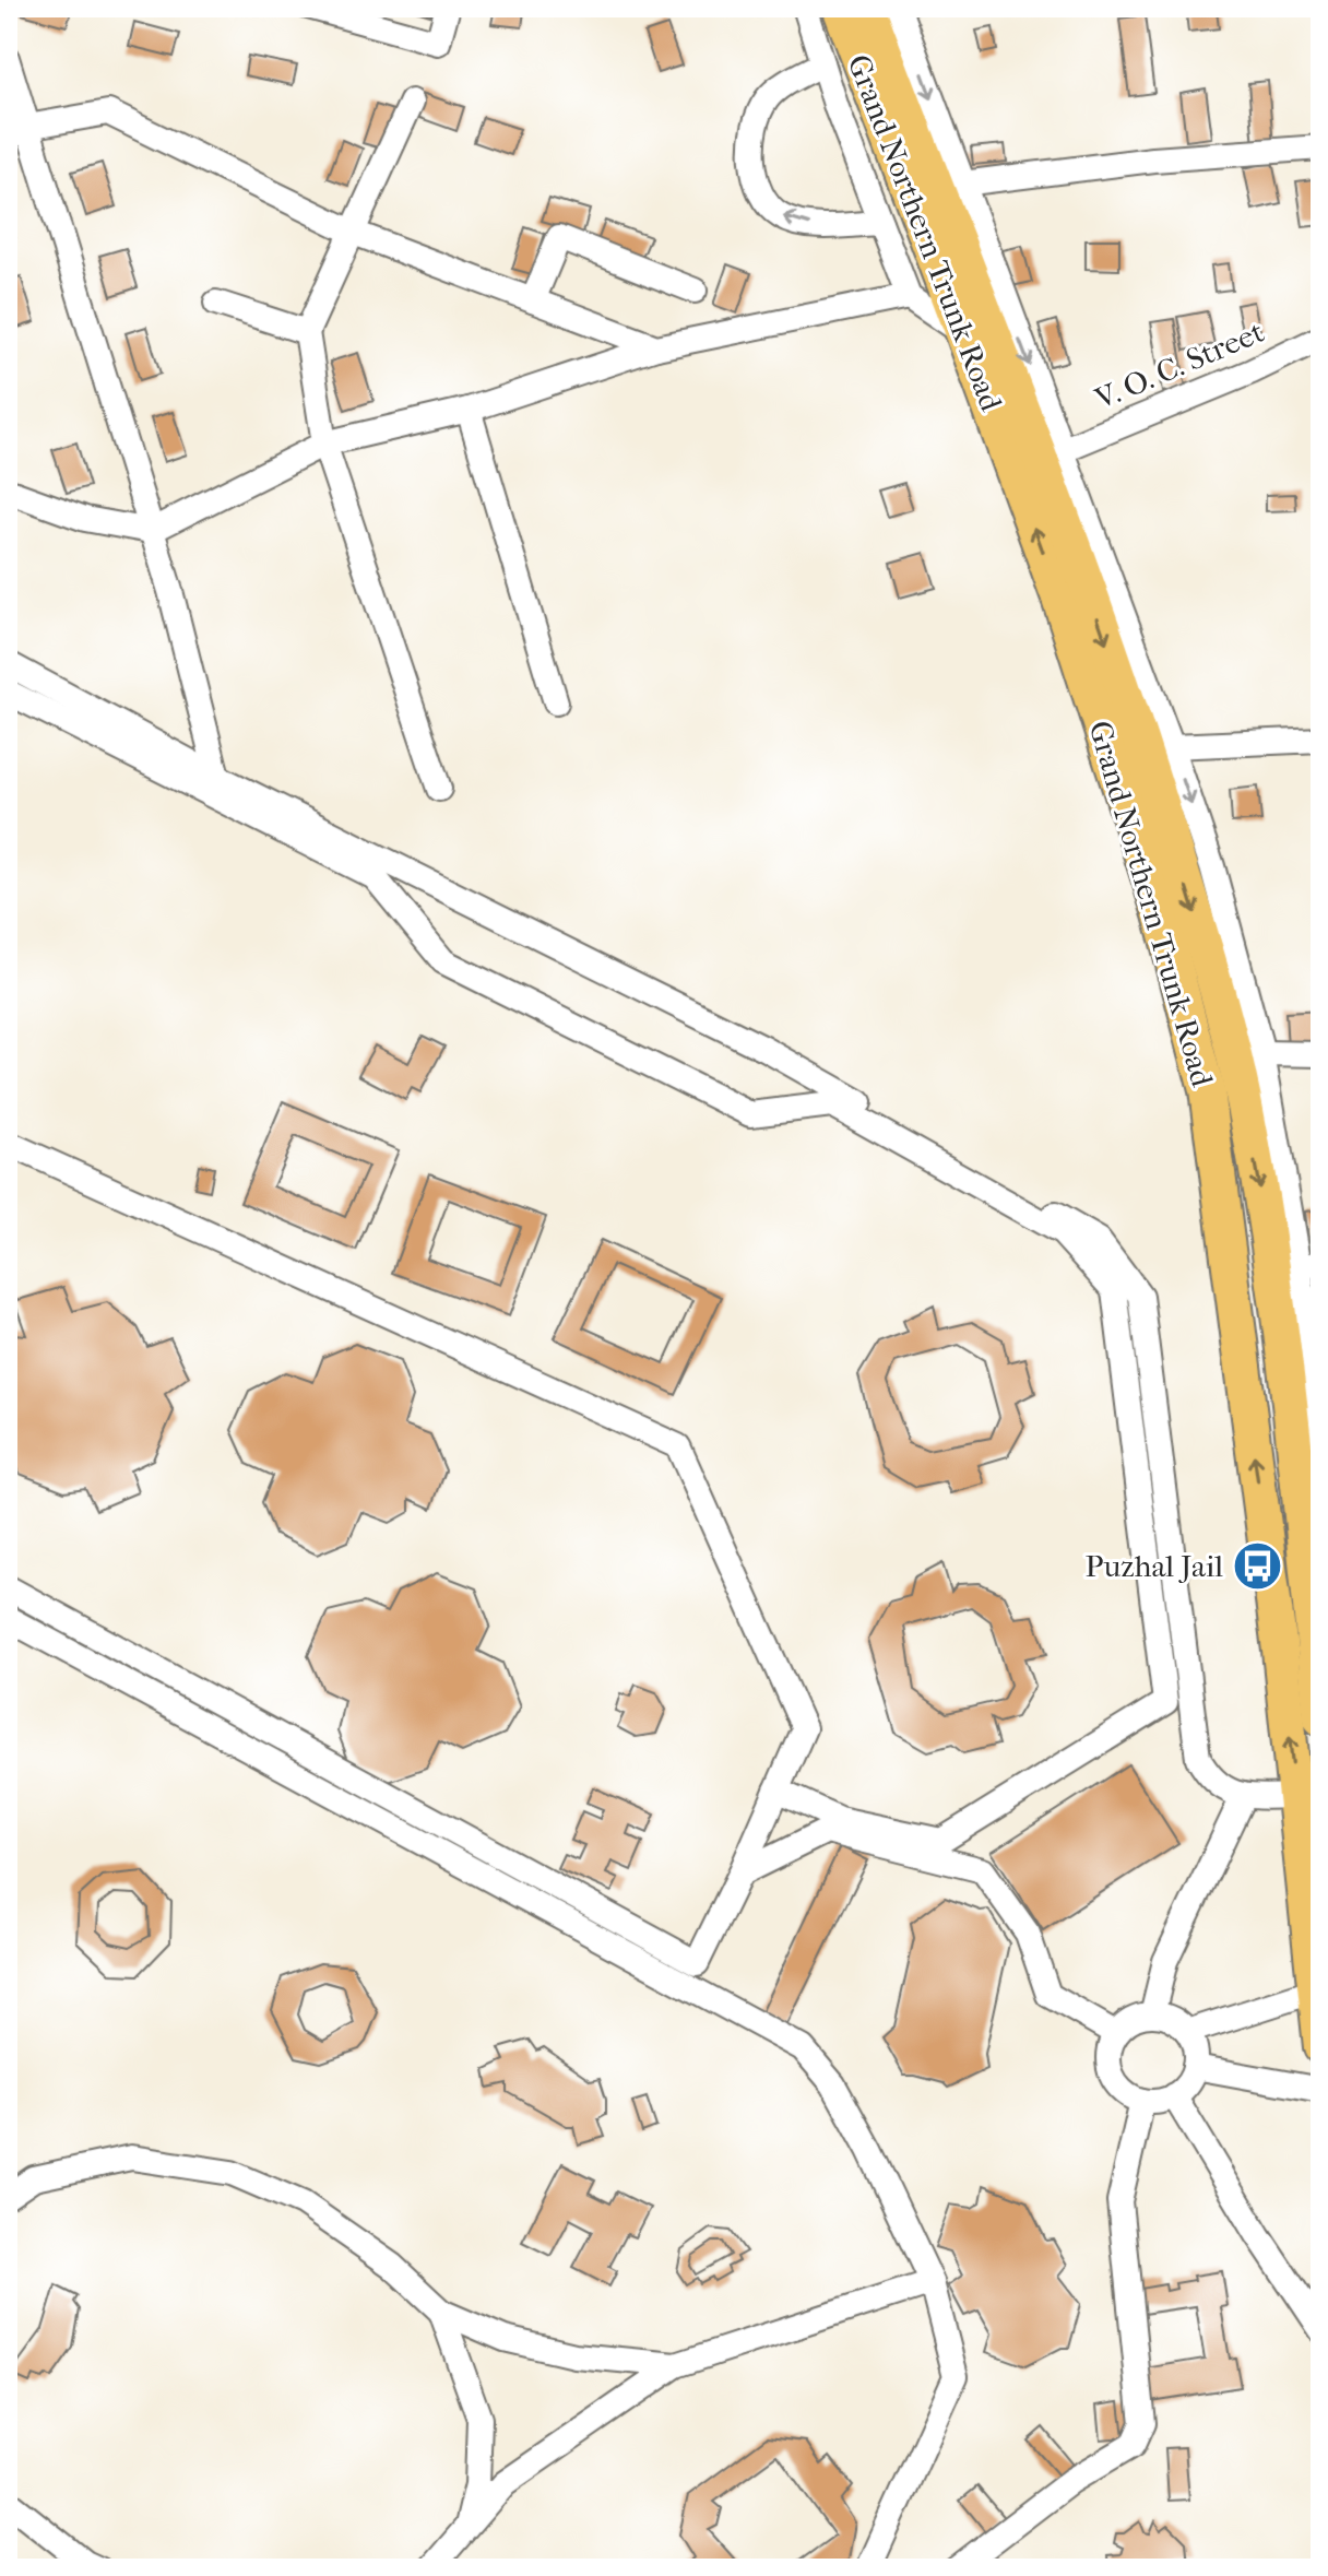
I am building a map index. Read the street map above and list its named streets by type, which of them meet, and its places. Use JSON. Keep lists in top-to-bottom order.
{
  "streets": {
    "highway": ["Grand Northern Trunk Road"],
    "street": ["V. O. C. Street"]
  },
  "places": {
    "bus stop": ["Puzhal Jail"]
  }
}
